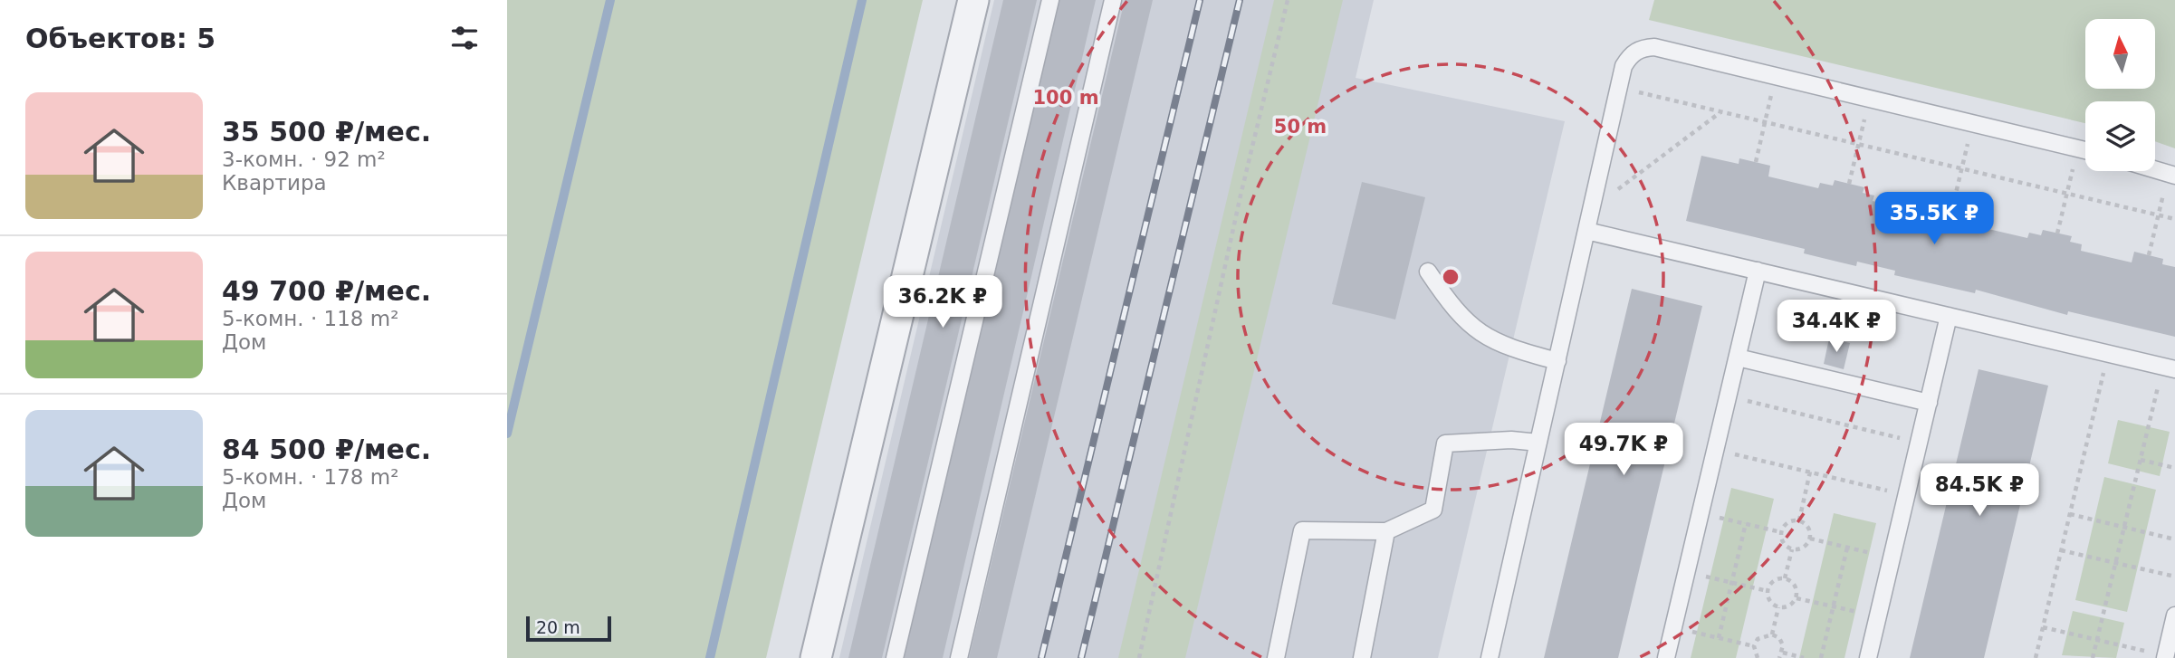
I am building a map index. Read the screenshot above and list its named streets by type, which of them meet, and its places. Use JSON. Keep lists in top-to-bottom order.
{
  "scale_bar": "20 m",
  "north": "top",
  "page": {
    "heading": "Объектов: 5",
    "list": [
      {
        "name": "35 500 ₽/мес.",
        "note": "3-комн. · 92 m² · Квартира"
      },
      {
        "name": "49 700 ₽/мес.",
        "note": "5-комн. · 118 m² · Дом"
      },
      {
        "name": "84 500 ₽/мес.",
        "note": "5-комн. · 178 m² · Дом"
      }
    ],
    "price": [
      "35.5K ₽",
      "36.2K ₽",
      "34.4K ₽",
      "49.7K ₽",
      "84.5K ₽"
    ],
    "scale": "20 m"
  },
  "rings": ["100 m", "50 m"]
}
